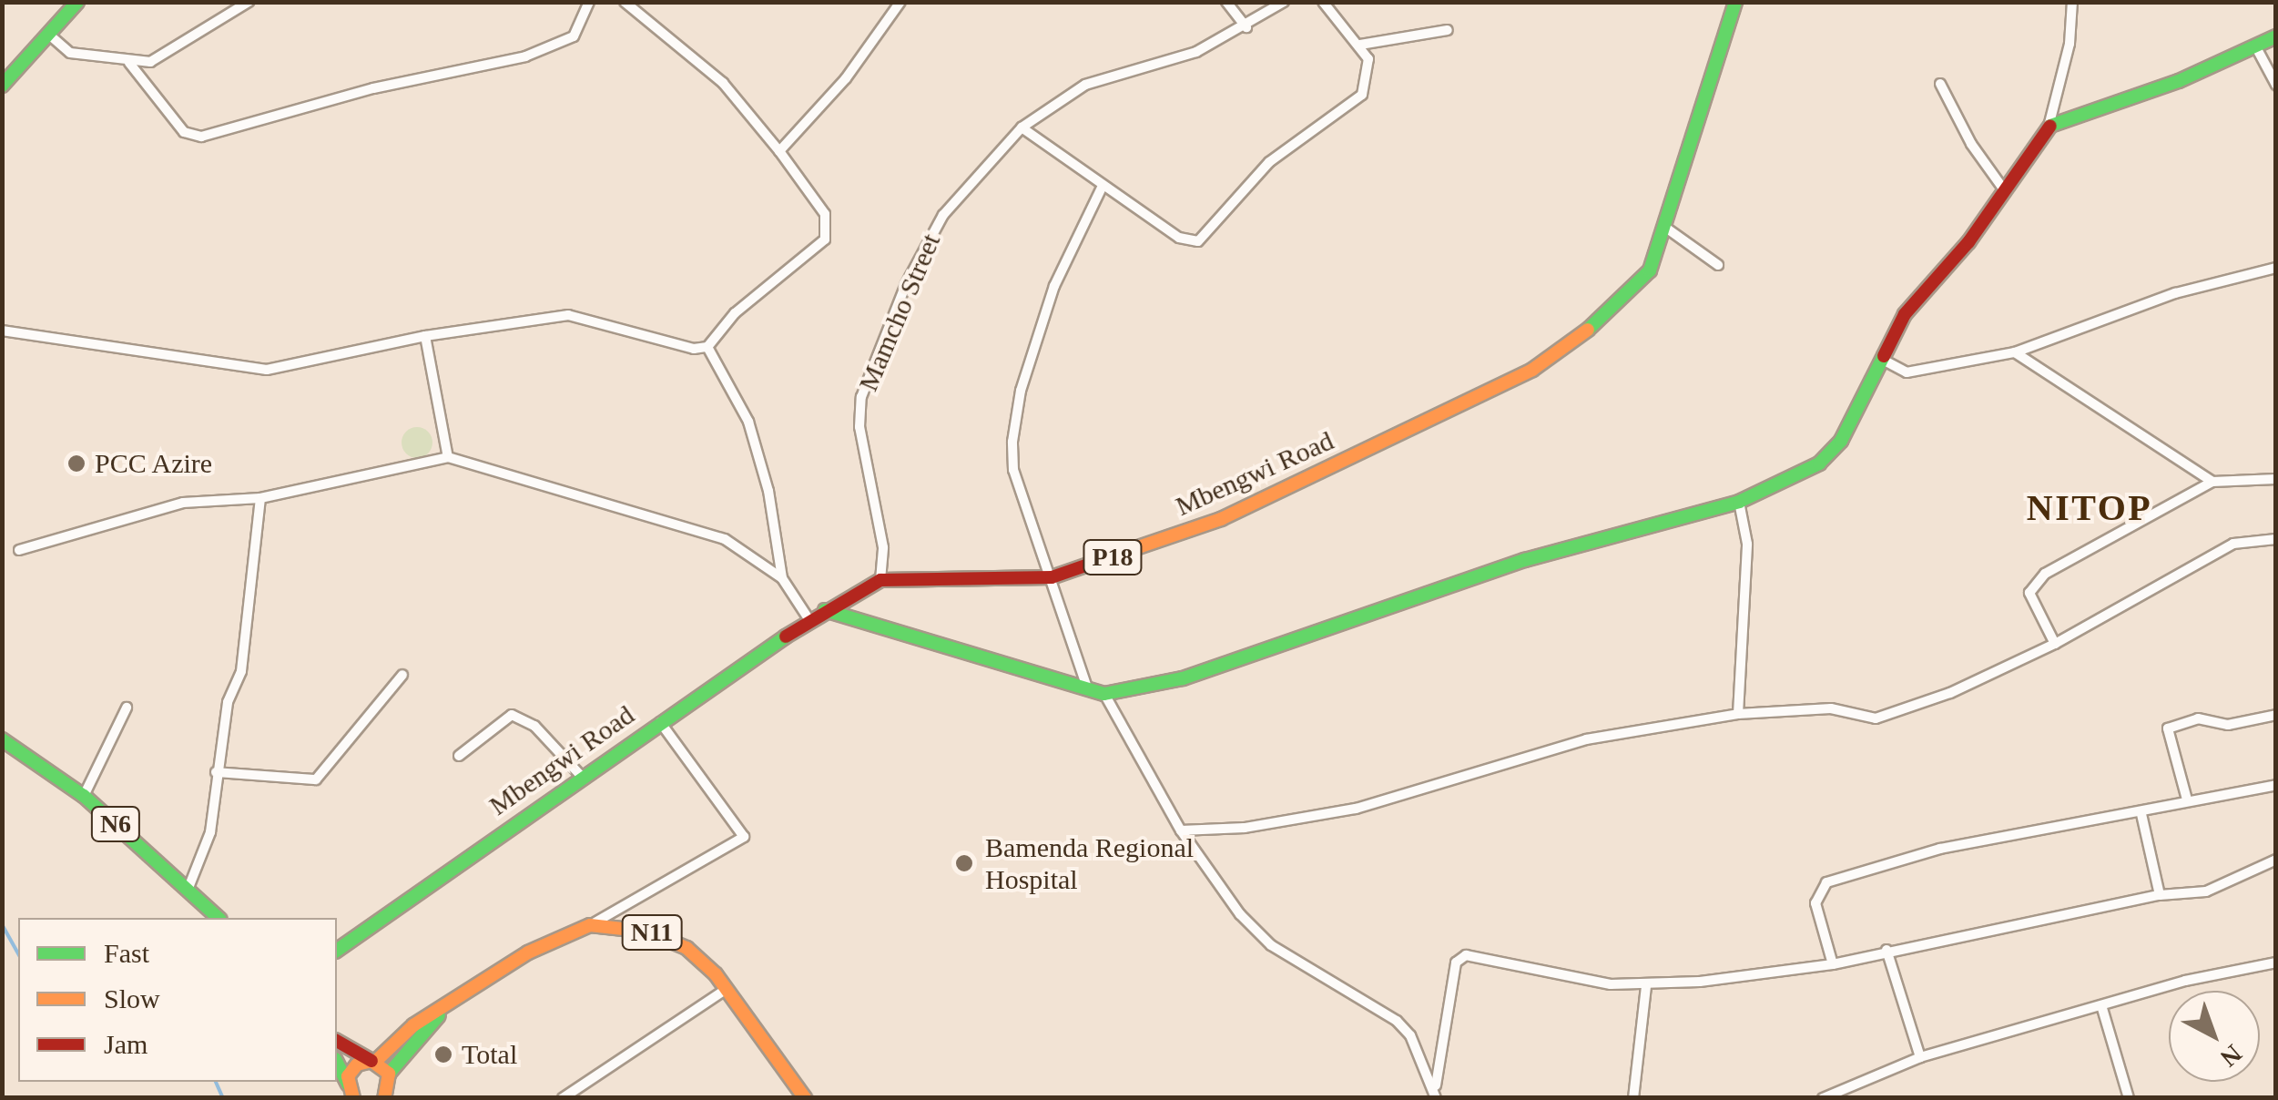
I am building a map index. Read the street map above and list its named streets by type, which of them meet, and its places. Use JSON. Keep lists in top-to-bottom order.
{
  "streets": {
    "main road": [
      "Mbengwi Road",
      "P18",
      "N6",
      "N11"
    ],
    "street": ["Mamcho Street"]
  },
  "crossings": [
    ["Mamcho Street", "Mbengwi Road"]
  ],
  "districts": ["NITOP"],
  "places": ["PCC Azire", "Bamenda Regional Hospital", "Total"],
  "legend": ["Fast", "Slow", "Jam"],
  "north": "bottom right"
}
